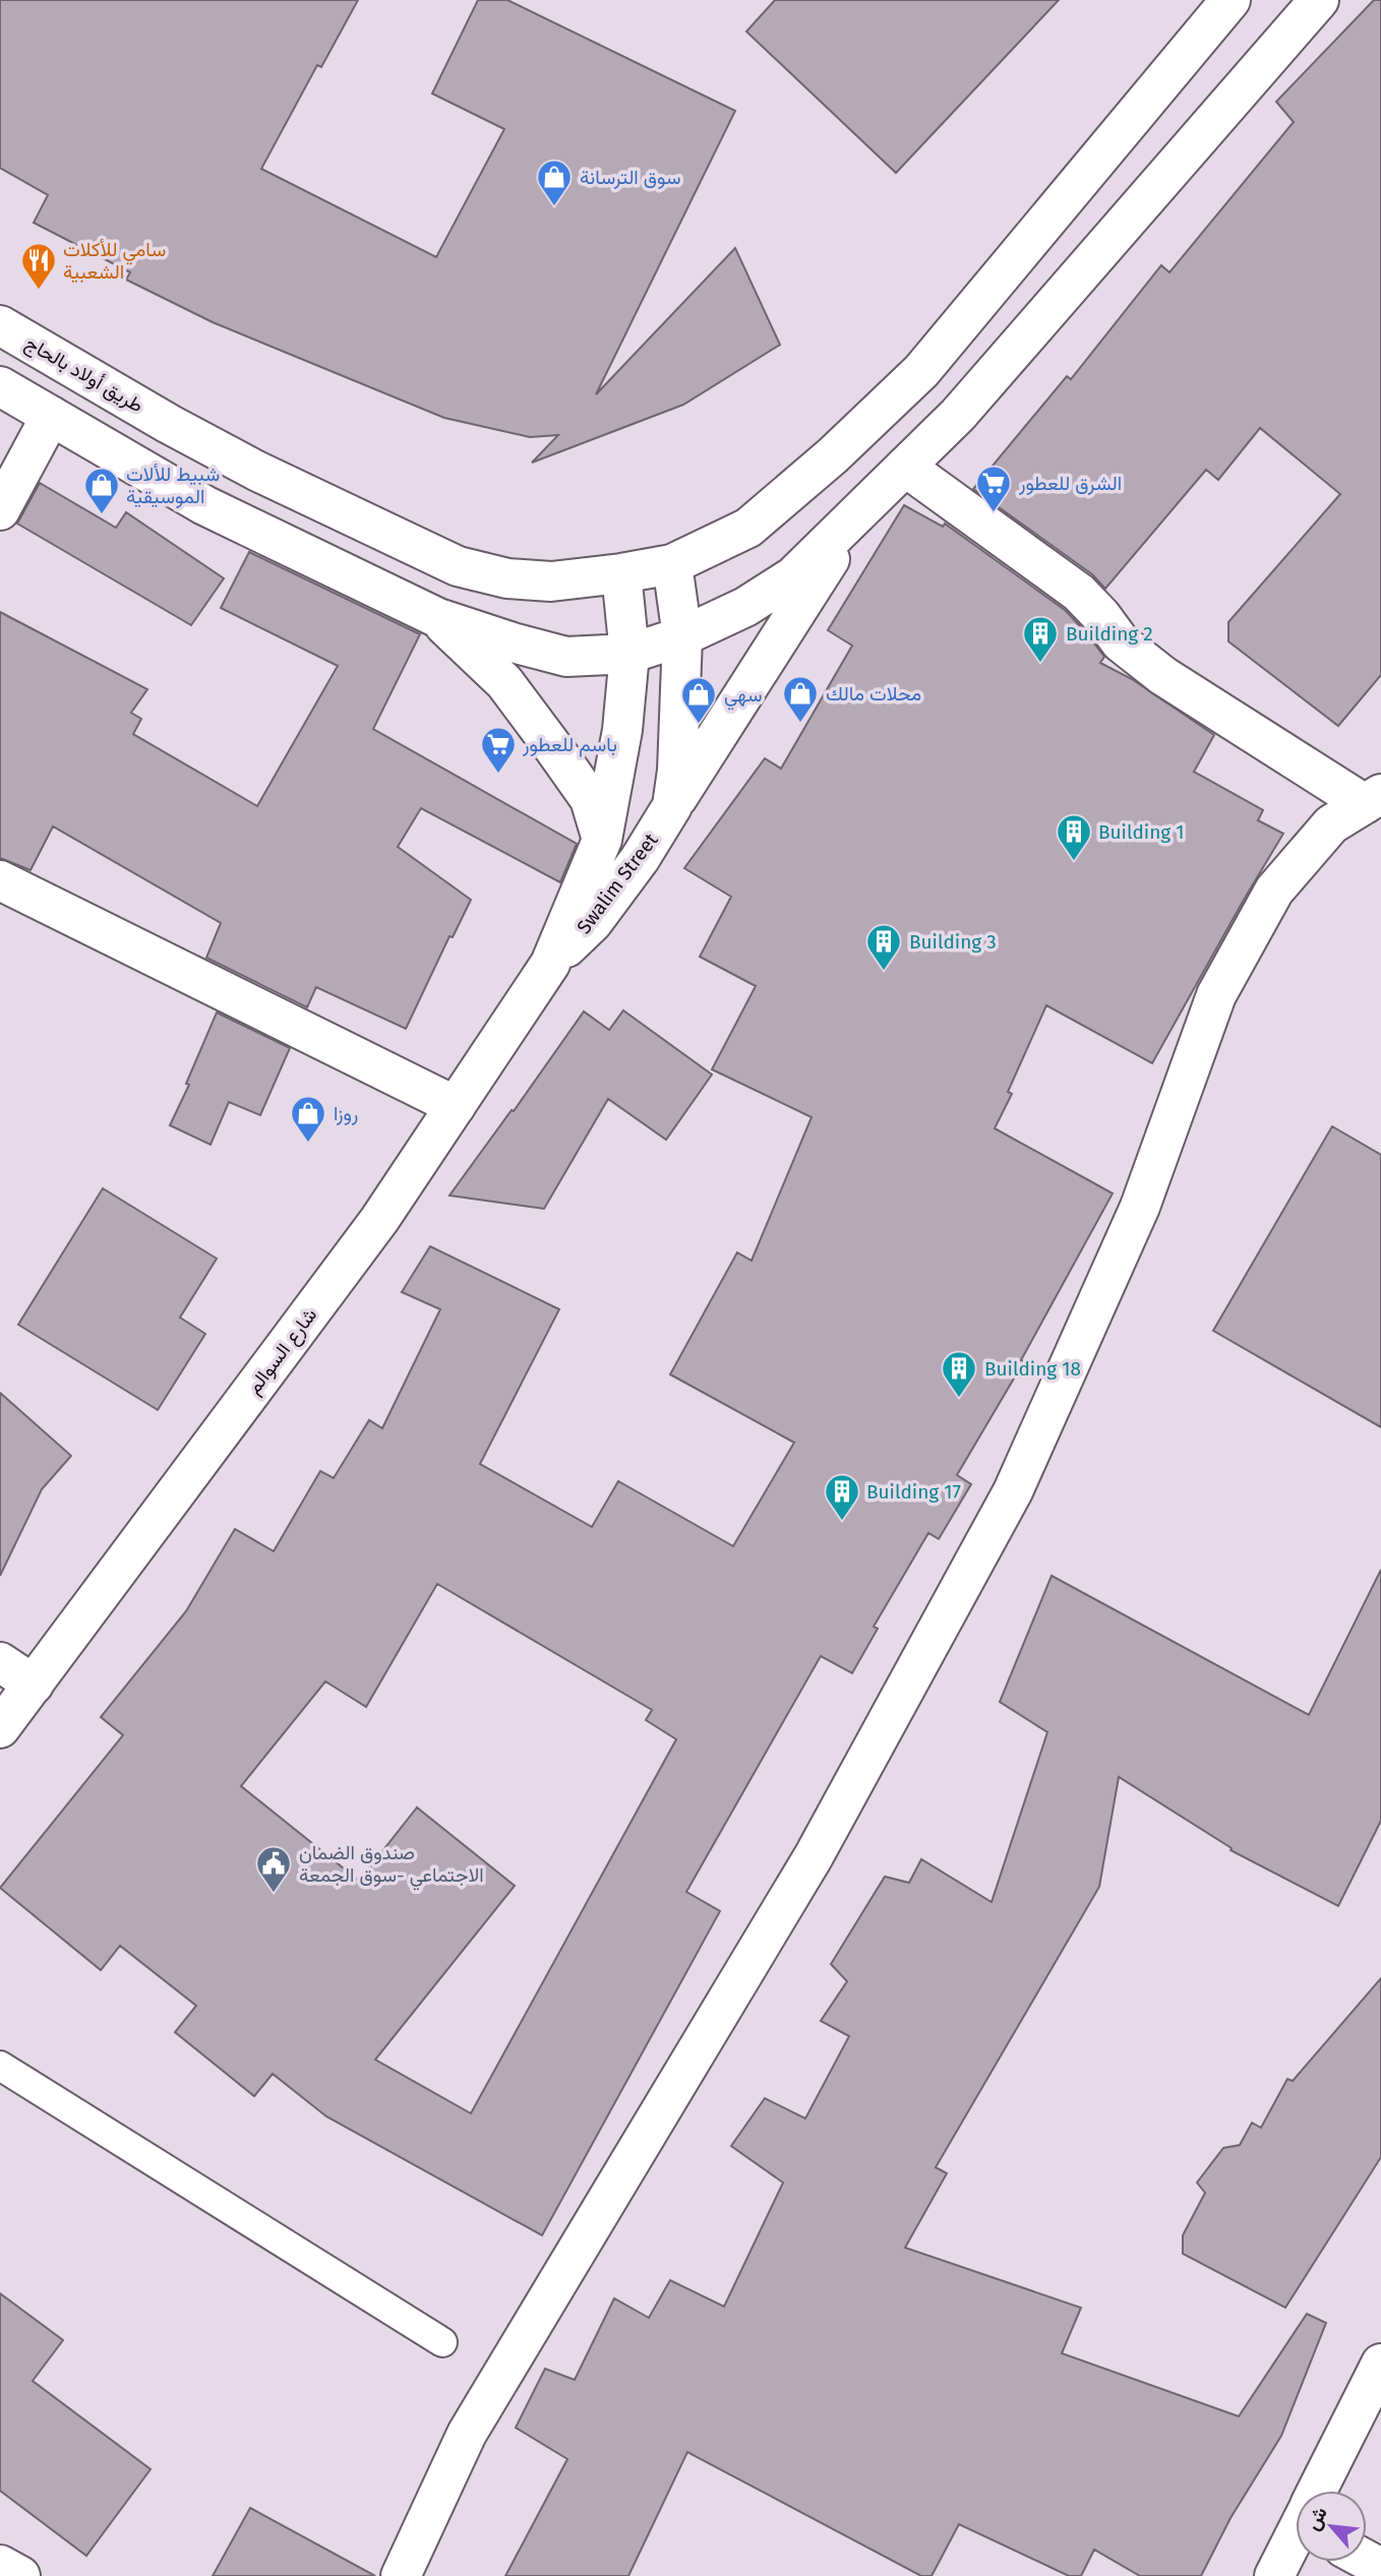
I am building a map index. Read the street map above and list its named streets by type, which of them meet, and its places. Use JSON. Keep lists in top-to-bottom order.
{
  "streets": {
    "main road": ["طريق أولاد بالحاج", "Swalim Street", "شارع السوالم"]
  },
  "crossings": [
    ["طريق أولاد بالحاج", "Swalim Street"],
    ["Swalim Street", "شارع السوالم"]
  ],
  "places": {
    "shop": [
      "سوق الترسانة",
      "شبيط للألات الموسيقية",
      "محلات مالك",
      "سهي",
      "روزا"
    ],
    "restaurant": ["سامي للأكلات الشعبية"],
    "supermarket": ["الشرق للعطور", "باسم للعطور"],
    "building": [
      "Building 2",
      "Building 1",
      "Building 3",
      "Building 18",
      "Building 17"
    ],
    "public building": ["صندوق الضمان الاجتماعي -سوق الجمعة"]
  },
  "north": "top left"
}
